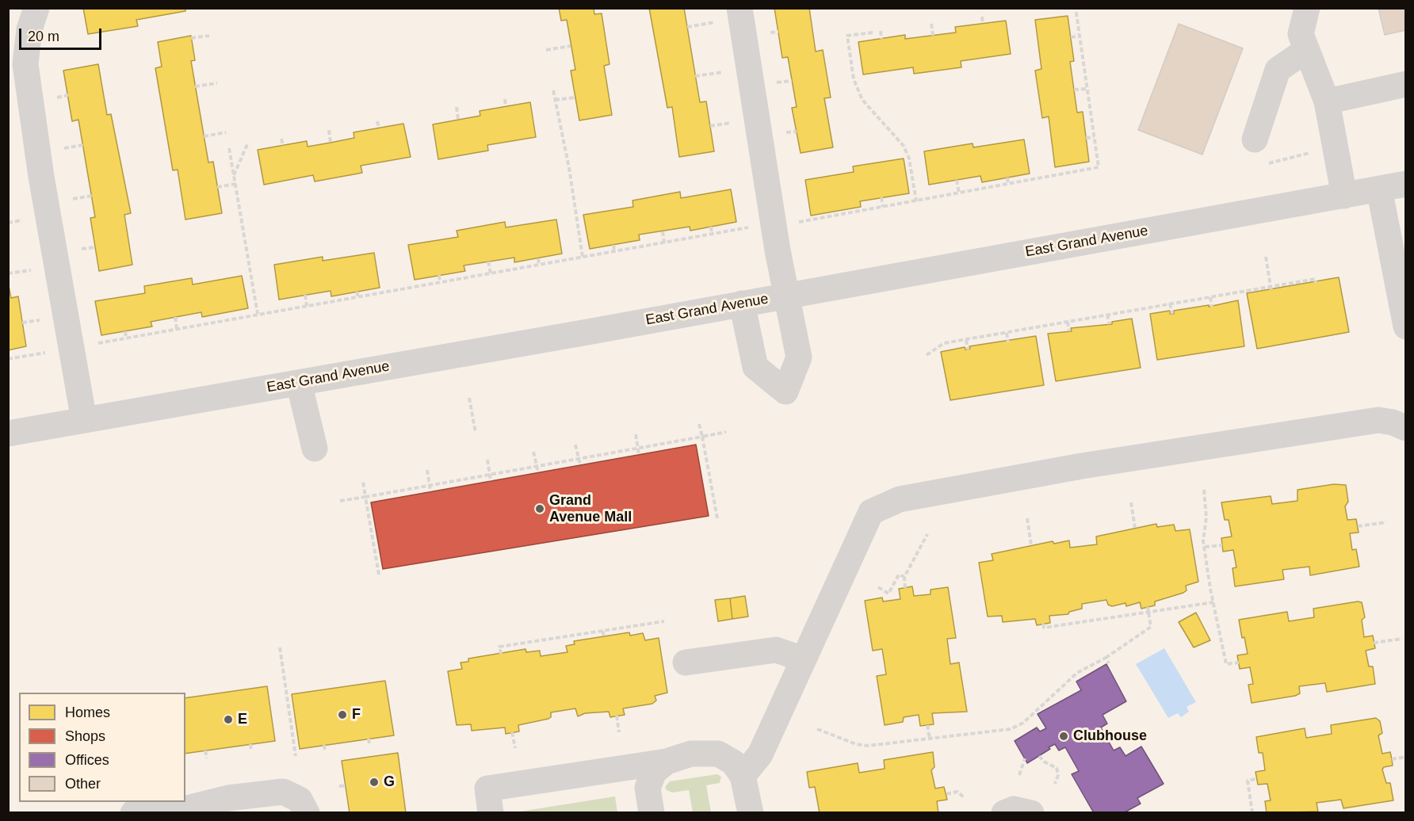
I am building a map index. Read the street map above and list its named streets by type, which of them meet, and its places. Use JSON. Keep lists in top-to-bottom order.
{
  "streets": {
    "street": ["East Grand Avenue"]
  },
  "places": [
    "Grand Avenue Mall",
    "F",
    "E",
    "Clubhouse",
    "G"
  ],
  "legend": [
    "Homes",
    "Shops",
    "Offices",
    "Other"
  ],
  "scale_bar": "20 m"
}
